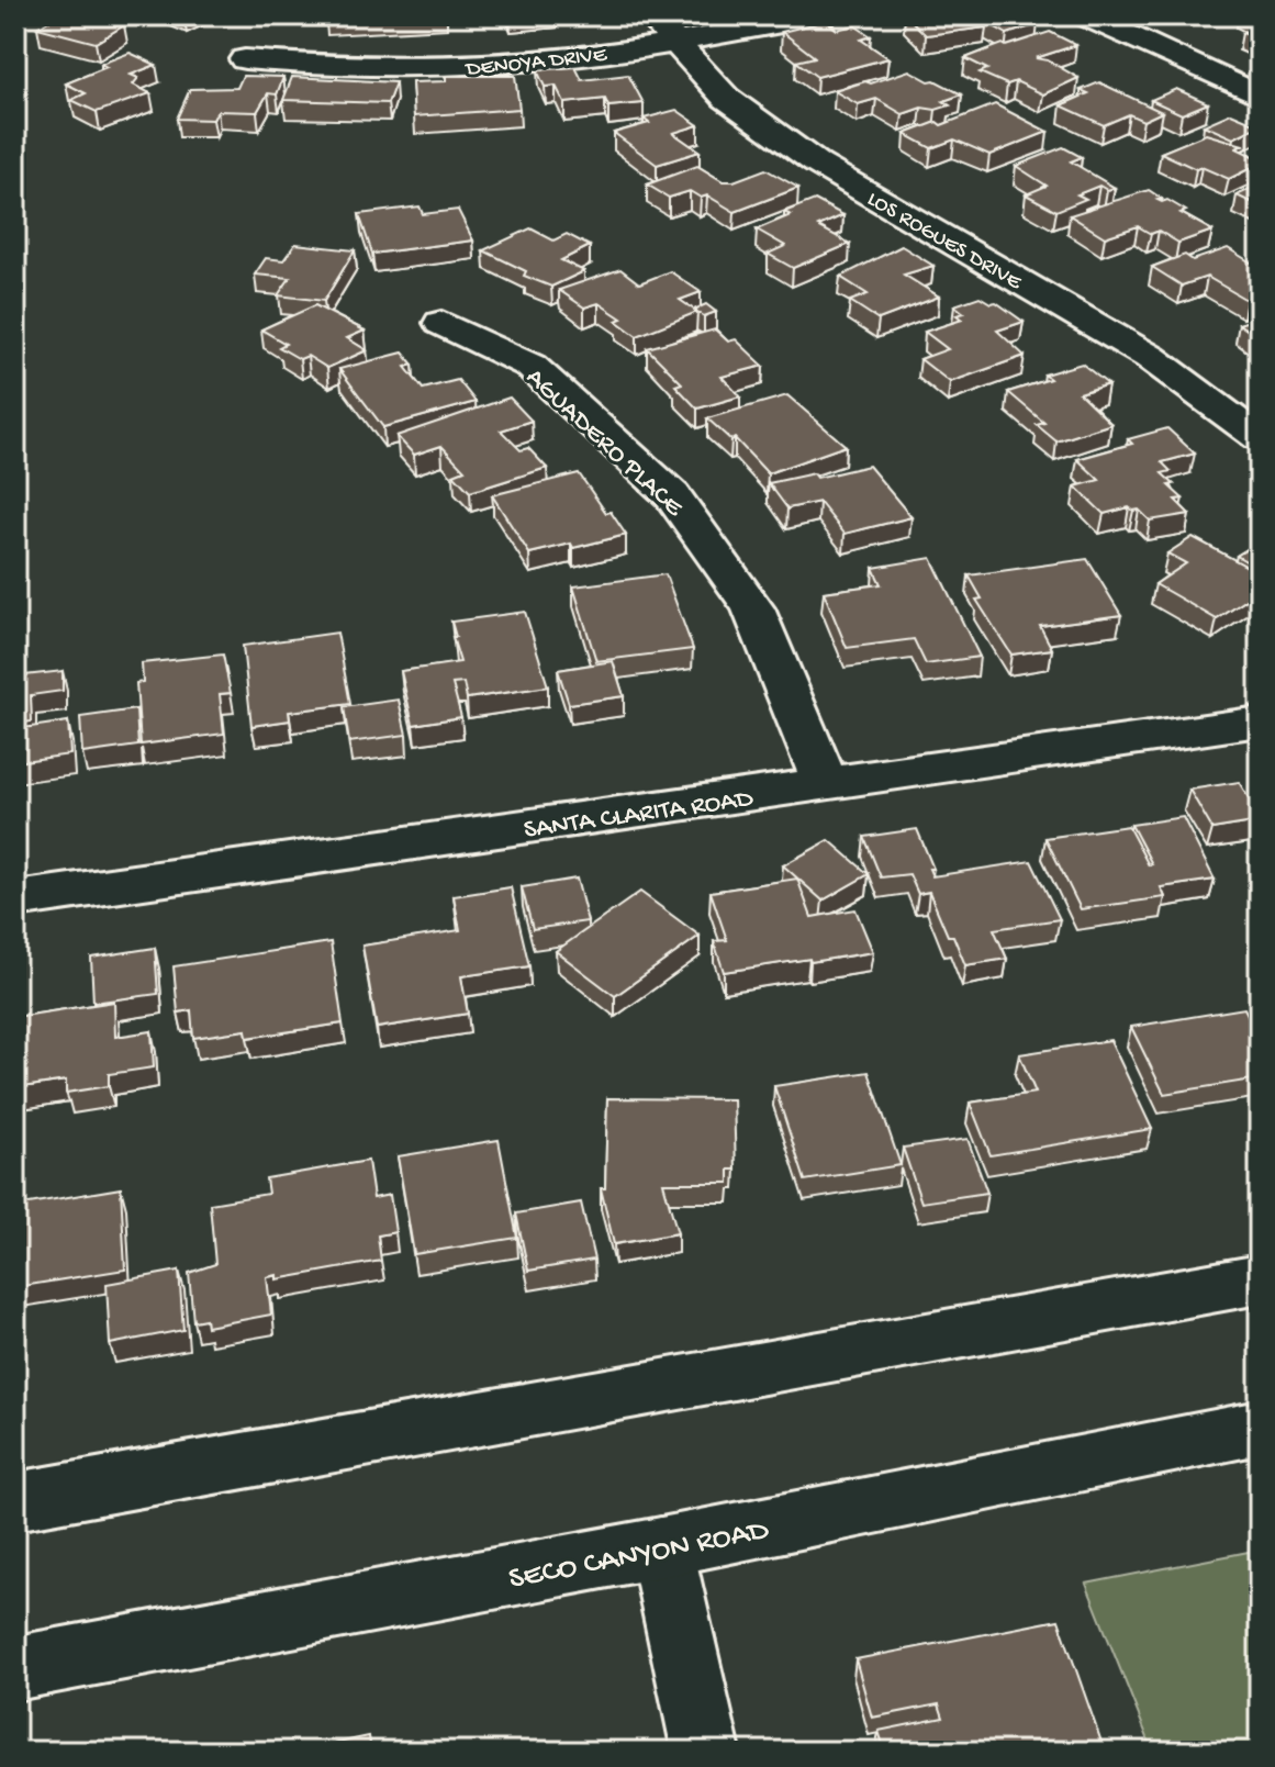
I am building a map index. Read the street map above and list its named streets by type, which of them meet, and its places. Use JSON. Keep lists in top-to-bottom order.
{
  "streets": {
    "street": [
      "DENOYA DRIVE",
      "LOS ROGUES DRIVE",
      "AGUADERO PLACE",
      "SANTA CLARITA ROAD",
      "SECO CANYON ROAD"
    ]
  },
  "crossings": [
    ["DENOYA DRIVE", "LOS ROGUES DRIVE"],
    ["AGUADERO PLACE", "SANTA CLARITA ROAD"]
  ]
}
